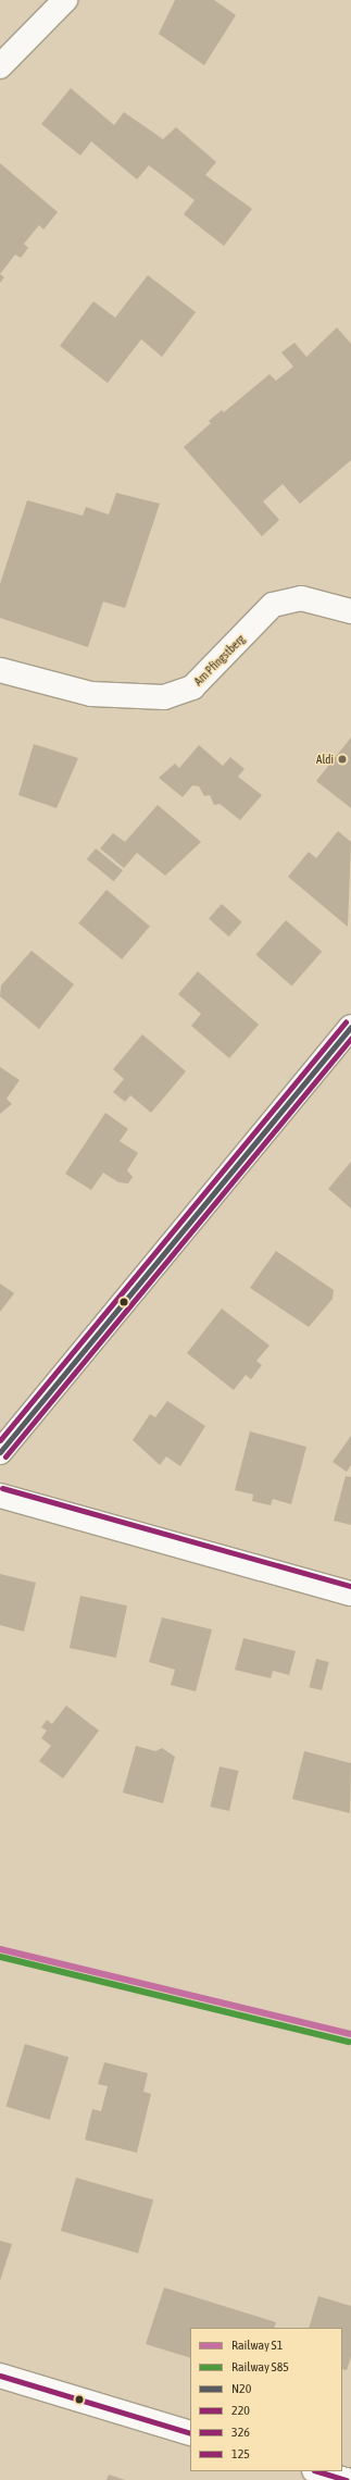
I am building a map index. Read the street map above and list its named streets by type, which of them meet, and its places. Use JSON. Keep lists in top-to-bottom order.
{
  "streets": {
    "street": ["Am Pfingstberg"]
  },
  "places": ["Aldi"],
  "lines": [
    "transit line 326",
    "transit line N20",
    "transit line 220",
    "rail line S1",
    "rail line S85",
    "transit line 125"
  ],
  "legend": [
    "Railway S1",
    "Railway S85",
    "N20",
    "220",
    "326",
    "125"
  ]
}
